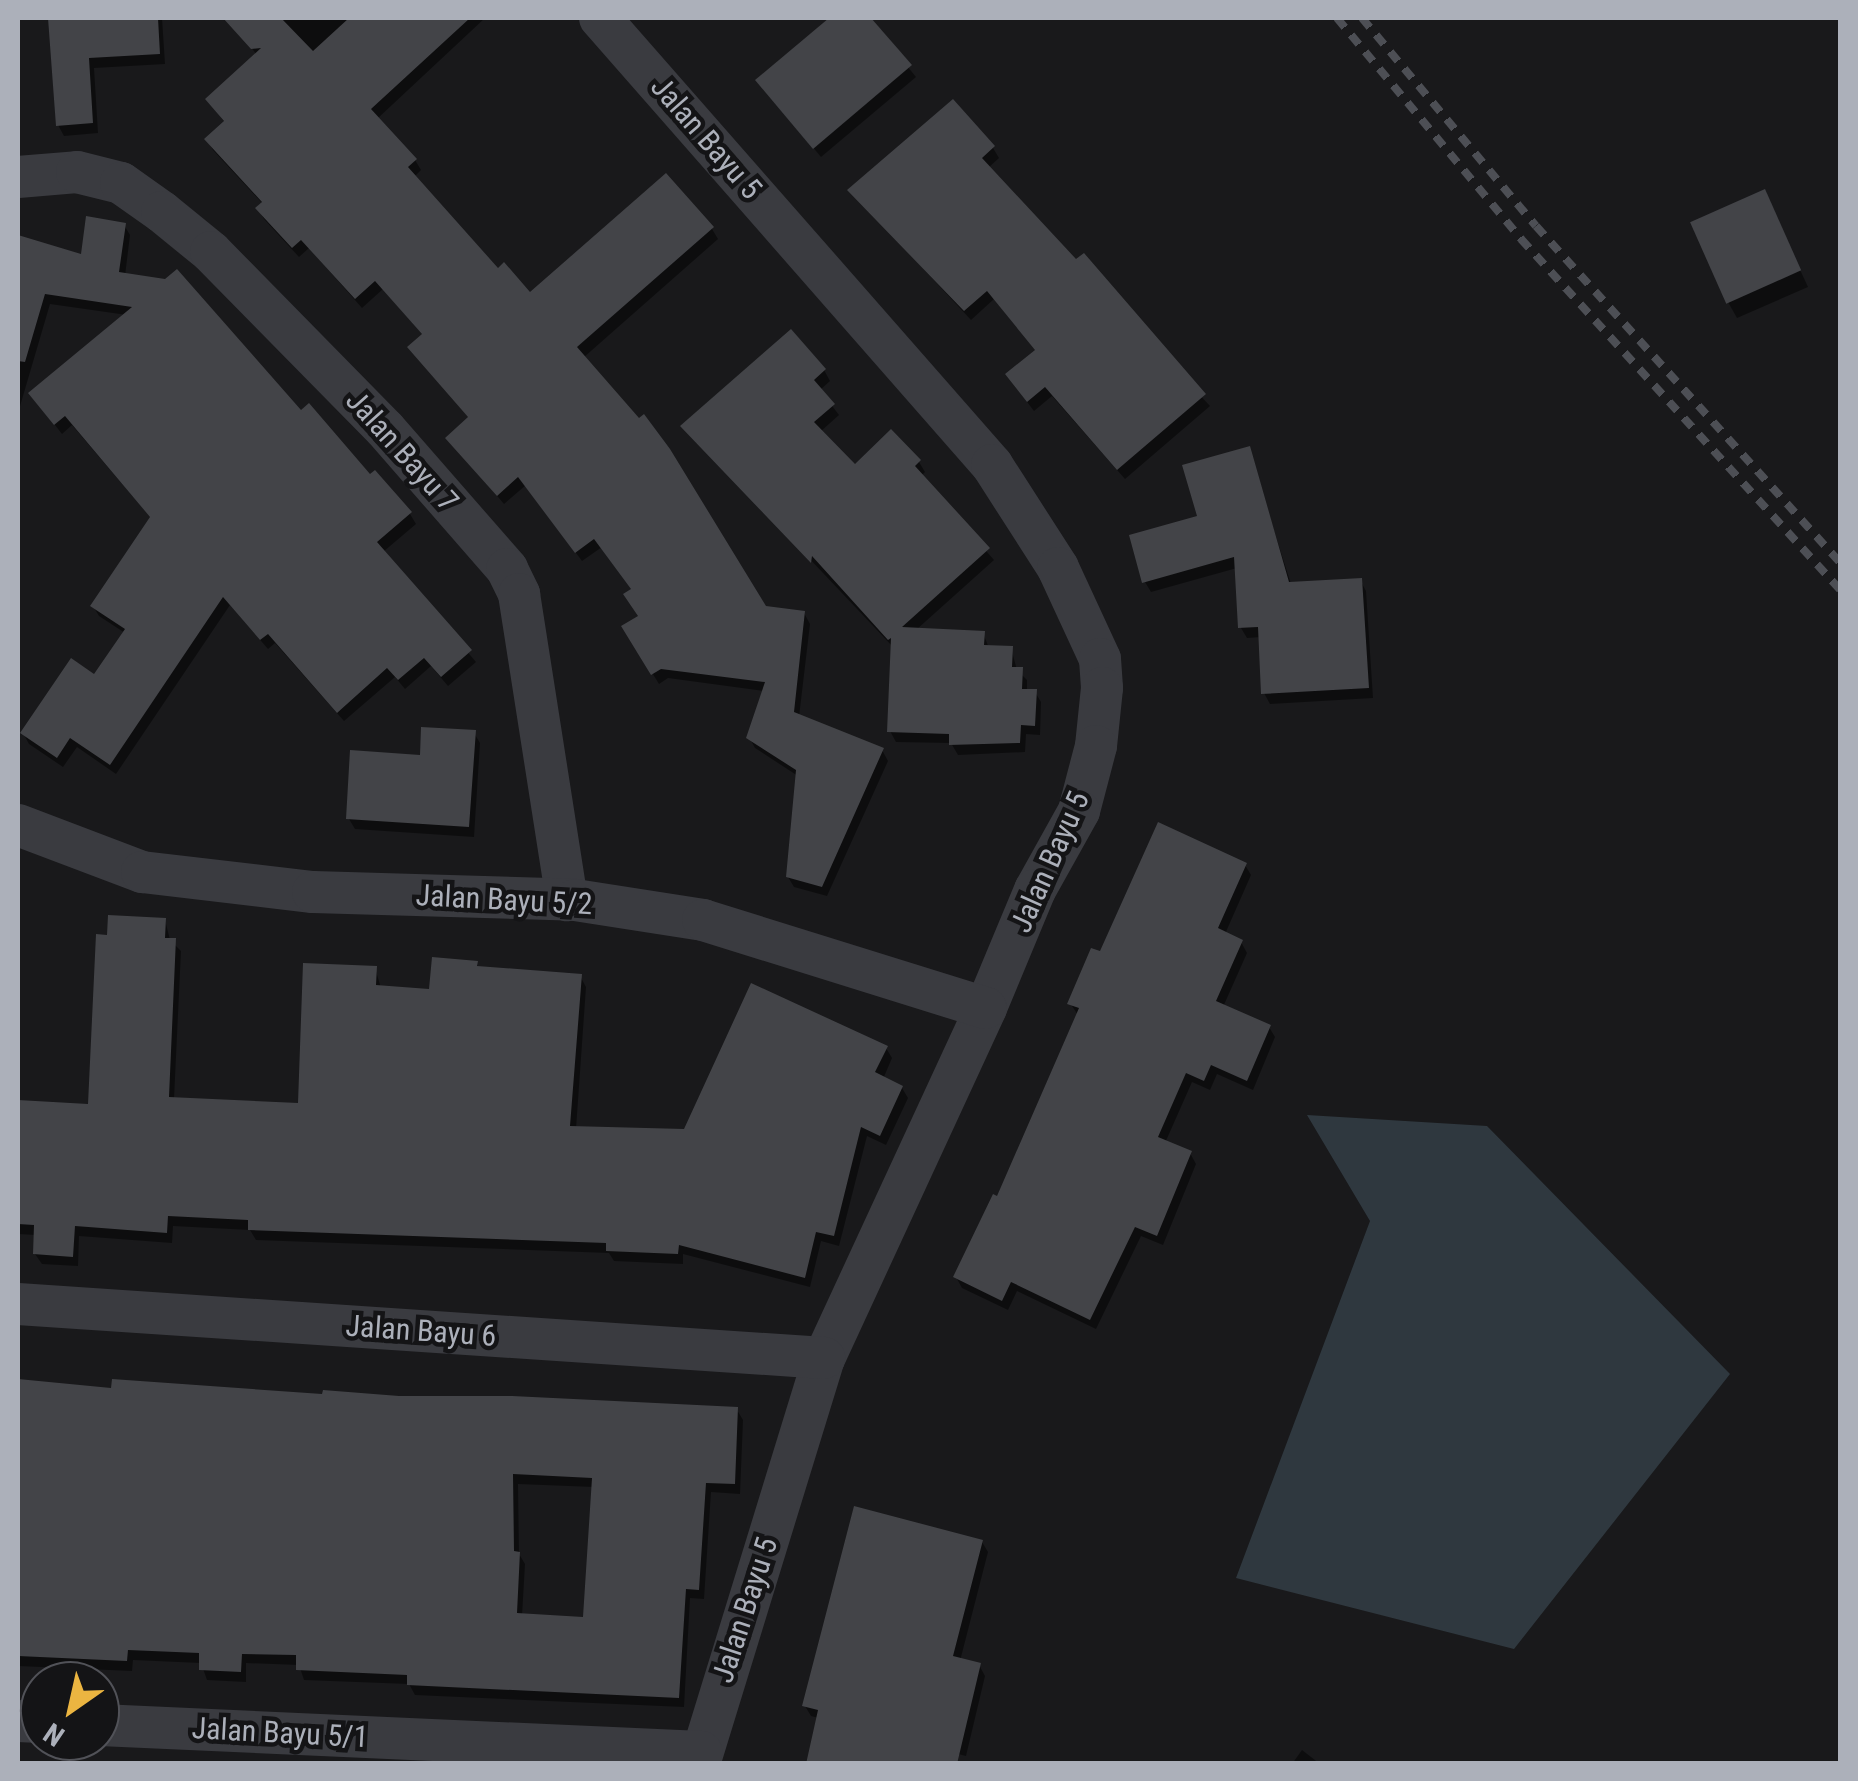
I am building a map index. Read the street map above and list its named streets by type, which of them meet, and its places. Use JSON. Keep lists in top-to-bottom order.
{
  "streets": {
    "street": [
      "Jalan Bayu 5",
      "Jalan Bayu 7",
      "Jalan Bayu 5/2",
      "Jalan Bayu 6",
      "Jalan Bayu 5/1"
    ]
  },
  "crossings": [
    ["Jalan Bayu 5", "Jalan Bayu 5/2"],
    ["Jalan Bayu 5", "Jalan Bayu 6"],
    ["Jalan Bayu 5", "Jalan Bayu 5/1"],
    ["Jalan Bayu 7", "Jalan Bayu 5/2"]
  ],
  "north": "bottom left"
}
